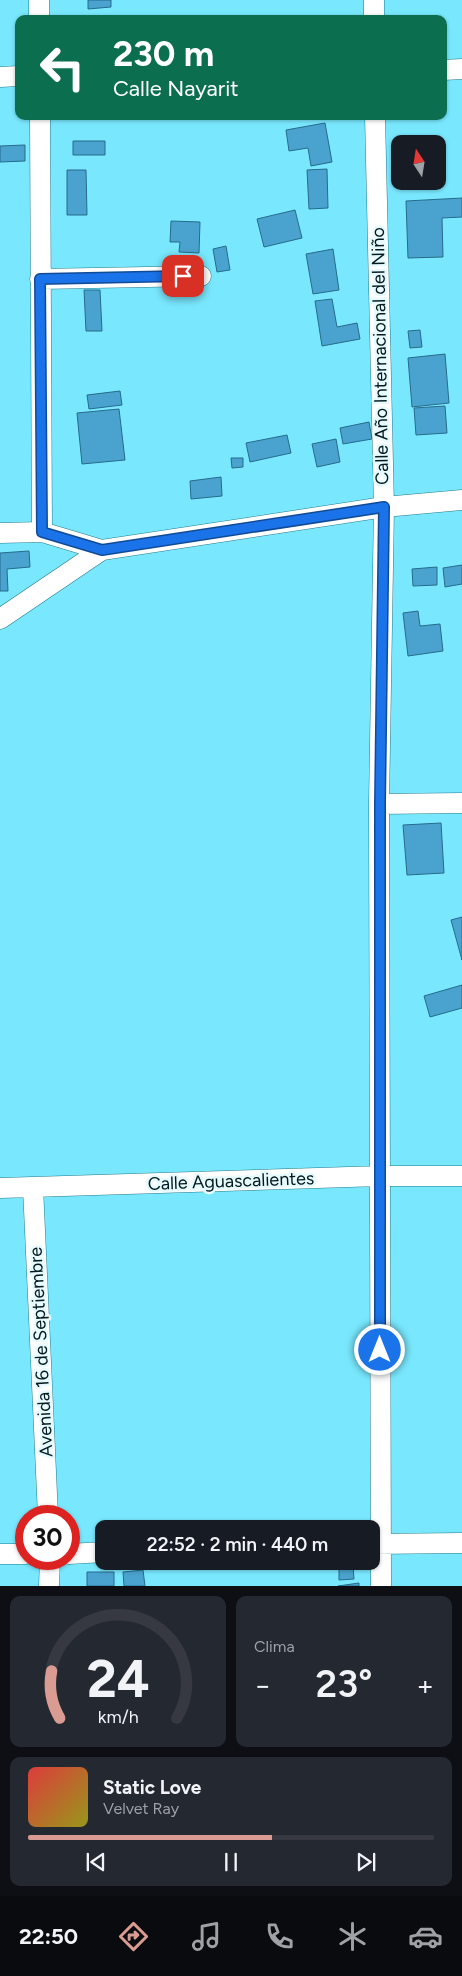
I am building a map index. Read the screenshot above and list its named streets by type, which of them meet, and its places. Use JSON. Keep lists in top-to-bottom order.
{
  "streets": {
    "street": ["Calle Año Internacional del Niño", "Calle Aguascalientes", "Avenida 16 de Septiembre"]
  },
  "crossings": [
    ["Calle Año Internacional del Niño", "Calle Aguascalientes"],
    ["Calle Aguascalientes", "Avenida 16 de Septiembre"]
  ],
  "north": "top",
  "page": {
    "turn": ["230 m", "Calle Nayarit"],
    "limit": "30",
    "trip": "22:52 · 2 min · 440 m",
    "tile": "Clima",
    "heat": ["−", "23°", "+"],
    "song": ["Static Love", "Velvet Ray"],
    "tabs": "22:50",
    "gauge": ["24", "km/h"]
  }
}
